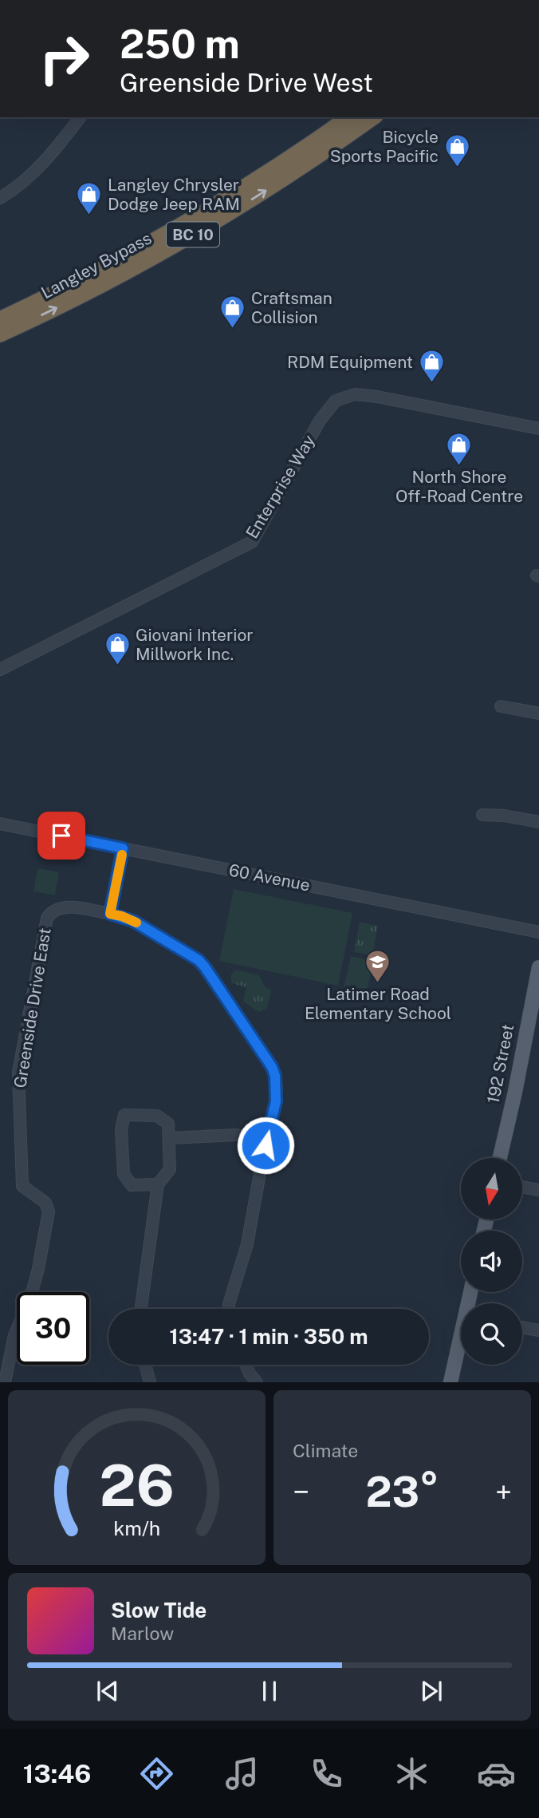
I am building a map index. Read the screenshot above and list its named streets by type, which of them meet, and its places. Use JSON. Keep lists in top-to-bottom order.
{
  "streets": {
    "highway": ["BC 10", "Langley Bypass"],
    "main road": ["192 Street"],
    "street": ["Enterprise Way", "60 Avenue", "Greenside Drive East"]
  },
  "places": {
    "shop": [
      "Bicycle Sports Pacific",
      "Langley Chrysler Dodge Jeep RAM",
      "Craftsman Collision",
      "RDM Equipment",
      "North Shore Off-Road Centre",
      "Giovani Interior Millwork Inc."
    ],
    "school or university": ["Latimer Road Elementary School"]
  },
  "north": "bottom",
  "page": {
    "turn": ["250 m", "Greenside Drive West"],
    "limit": "30",
    "trip": "13:47 · 1 min · 350 m",
    "tile": "Climate",
    "heat": ["−", "23°", "+"],
    "song": ["Slow Tide", "Marlow"],
    "tabs": "13:46",
    "gauge": ["26", "km/h"]
  }
}
